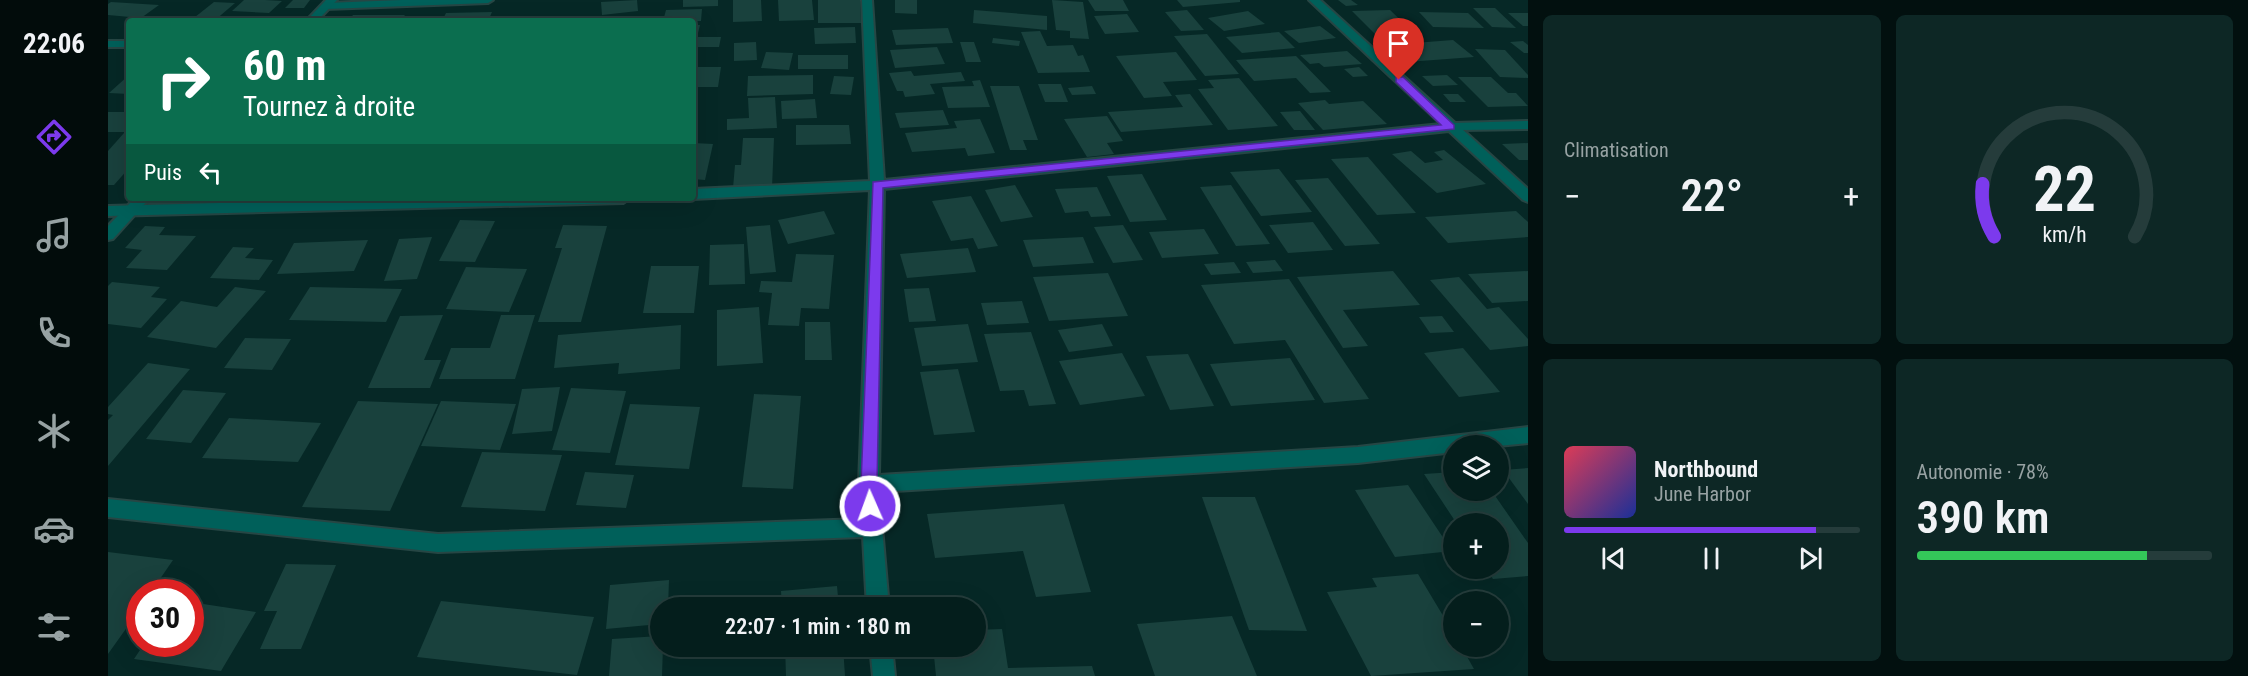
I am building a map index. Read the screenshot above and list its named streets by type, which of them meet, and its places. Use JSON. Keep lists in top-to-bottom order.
{
  "page": {
    "tabs": "22:06",
    "tile": [
      "Climatisation",
      ["Autonomie · 78%", "390 km"]
    ],
    "turn": ["60 m", "Tournez à droite"],
    "then": "Puis",
    "heat": ["−", "22°", "+"],
    "map_buttons": ["+", "−"],
    "song": ["Northbound", "June Harbor"],
    "limit": "30",
    "trip": "22:07 · 1 min · 180 m",
    "gauge": ["22", "km/h"]
  }
}
